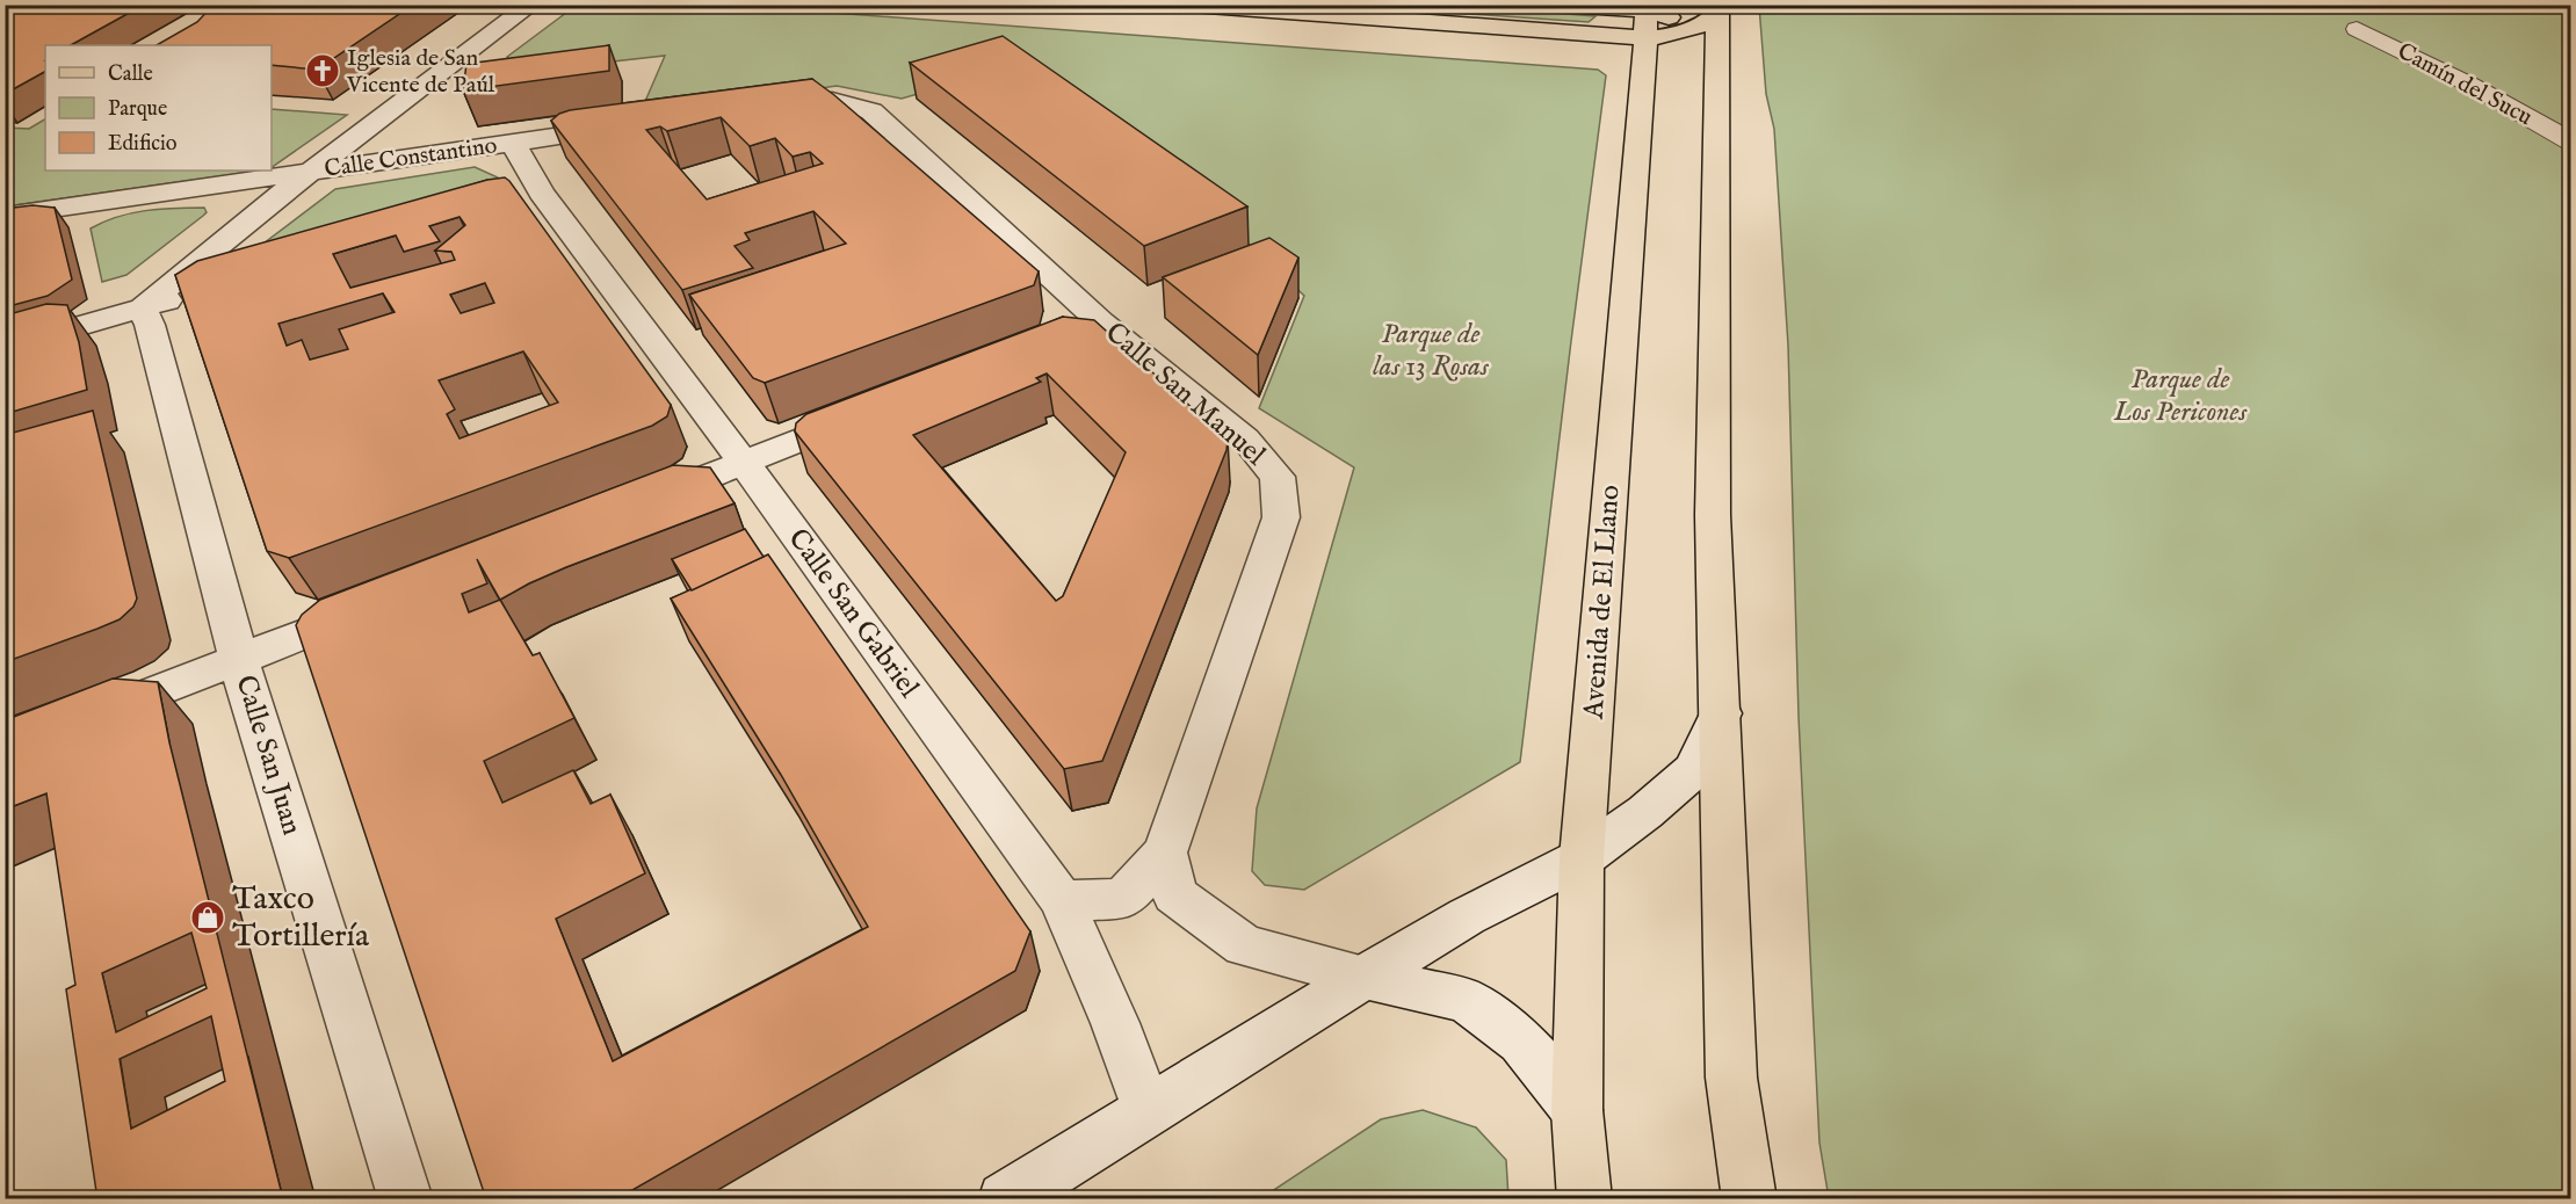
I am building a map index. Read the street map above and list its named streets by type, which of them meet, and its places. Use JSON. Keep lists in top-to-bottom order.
{
  "streets": {
    "main road": ["Avenida de El Llano"],
    "street": [
      "Calle Constantino",
      "Calle San Manuel",
      "Calle San Gabriel",
      "Calle San Juan"
    ],
    "lane": ["Camín del Sucu"]
  },
  "crossings": [
    ["Calle Constantino", "Calle San Gabriel"],
    ["Calle San Manuel", "Calle San Gabriel"]
  ],
  "parks": ["Parque de las 13 Rosas", "Parque de Los Pericones"],
  "places": {
    "church": ["Iglesia de San Vicente de Paúl"],
    "shop": ["Taxco Tortillería"]
  },
  "legend": ["Calle", "Parque", "Edificio"]
}
